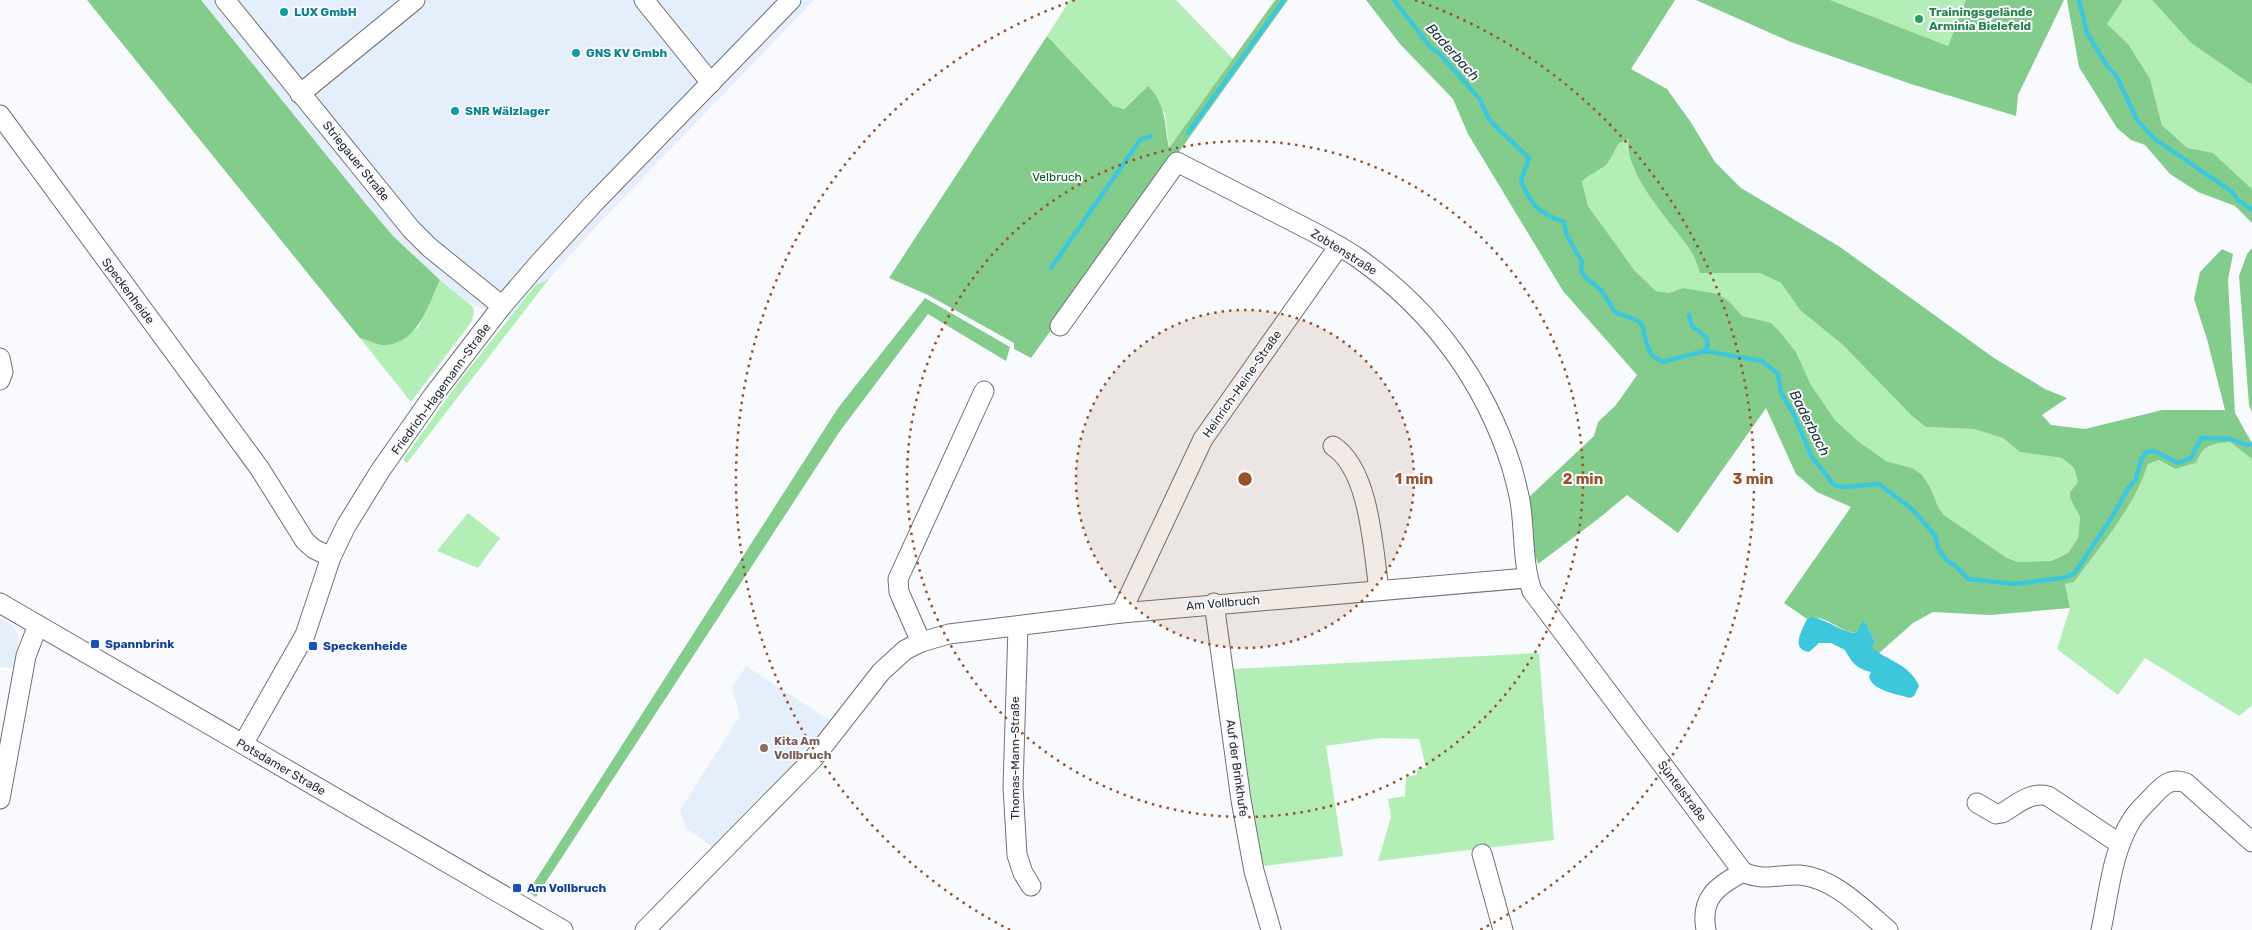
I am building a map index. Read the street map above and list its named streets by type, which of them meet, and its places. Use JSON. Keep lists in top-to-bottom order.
{
  "streets": {
    "street": [
      "Striegauer Straße",
      "Zobtenstraße",
      "Speckenheide",
      "Heinrich-Heine-Straße",
      "Friedrich-Hagemann-Straße",
      "Am Vollbruch",
      "Thomas-Mann-Straße",
      "Potsdamer Straße",
      "Auf der Brinkhufe",
      "Süntelstraße"
    ]
  },
  "crossings": [
    ["Striegauer Straße", "Friedrich-Hagemann-Straße"],
    ["Zobtenstraße", "Heinrich-Heine-Straße"],
    ["Zobtenstraße", "Am Vollbruch"],
    ["Zobtenstraße", "Süntelstraße"],
    ["Speckenheide", "Friedrich-Hagemann-Straße"],
    ["Heinrich-Heine-Straße", "Am Vollbruch"],
    ["Friedrich-Hagemann-Straße", "Potsdamer Straße"],
    ["Am Vollbruch", "Thomas-Mann-Straße"],
    ["Am Vollbruch", "Auf der Brinkhufe"],
    ["Am Vollbruch", "Süntelstraße"]
  ],
  "water": ["Baderbach"],
  "parks": ["Velbruch"],
  "places": {
    "other": [
      "LUX GmbH",
      "Trainingsgelände Arminia Bielefeld",
      "GNS KV Gmbh",
      "SNR Wälzlager",
      "Kita Am Vollbruch"
    ],
    "transit": ["Spannbrink", "Speckenheide", "Am Vollbruch"]
  },
  "rings": ["1 min", "2 min", "3 min"]
}
